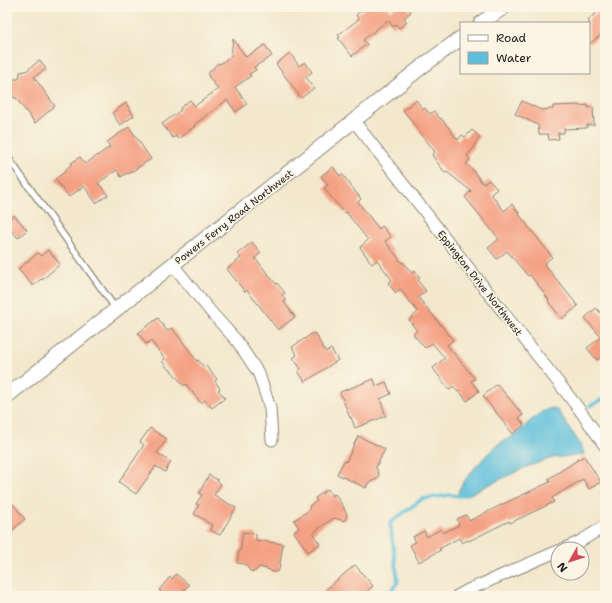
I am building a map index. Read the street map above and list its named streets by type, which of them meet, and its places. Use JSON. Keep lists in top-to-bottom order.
{
  "streets": {
    "street": ["Powers Ferry Road Northwest", "Eppington Drive Northwest"]
  },
  "crossings": [
    ["Powers Ferry Road Northwest", "Eppington Drive Northwest"]
  ],
  "legend": ["Road", "Water"],
  "north": "bottom left"
}
